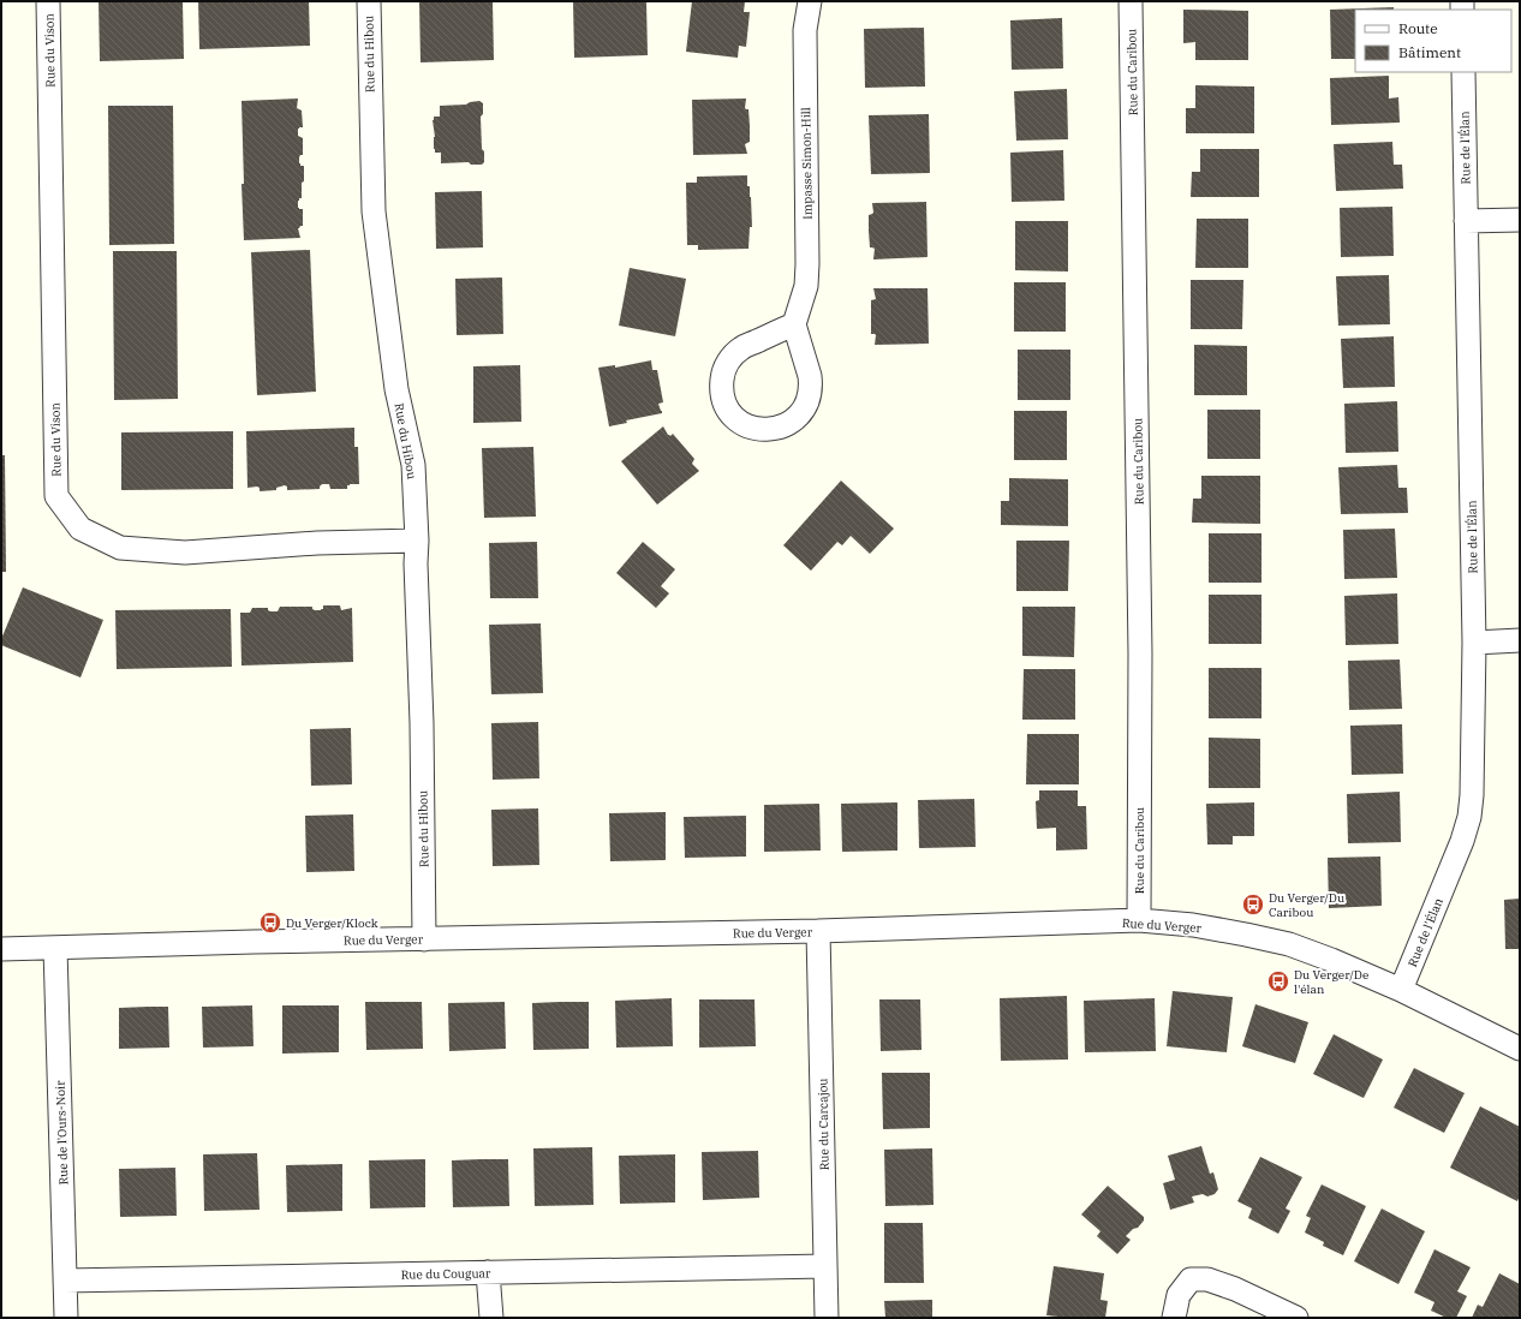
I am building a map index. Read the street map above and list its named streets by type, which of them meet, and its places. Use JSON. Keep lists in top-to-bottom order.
{
  "streets": {
    "street": [
      "Rue du Vison",
      "Rue du Hibou",
      "Rue du Caribou",
      "Rue de l'Élan",
      "Impasse Simon-Hill",
      "Rue du Verger",
      "Rue du Carcajou",
      "Rue de l'Ours-Noir",
      "Rue du Couguar"
    ]
  },
  "crossings": [
    ["Rue du Vison", "Rue du Hibou"],
    ["Rue du Hibou", "Rue du Verger"],
    ["Rue du Caribou", "Rue du Verger"],
    ["Rue de l'Élan", "Rue du Verger"],
    ["Rue du Verger", "Rue du Carcajou"],
    ["Rue du Verger", "Rue de l'Ours-Noir"],
    ["Rue du Carcajou", "Rue du Couguar"],
    ["Rue de l'Ours-Noir", "Rue du Couguar"]
  ],
  "places": {
    "bus stop": ["Du Verger/Du Caribou", "Du Verger/Klock", "Du Verger/De l'élan"]
  },
  "legend": ["Route", "Bâtiment"]
}
